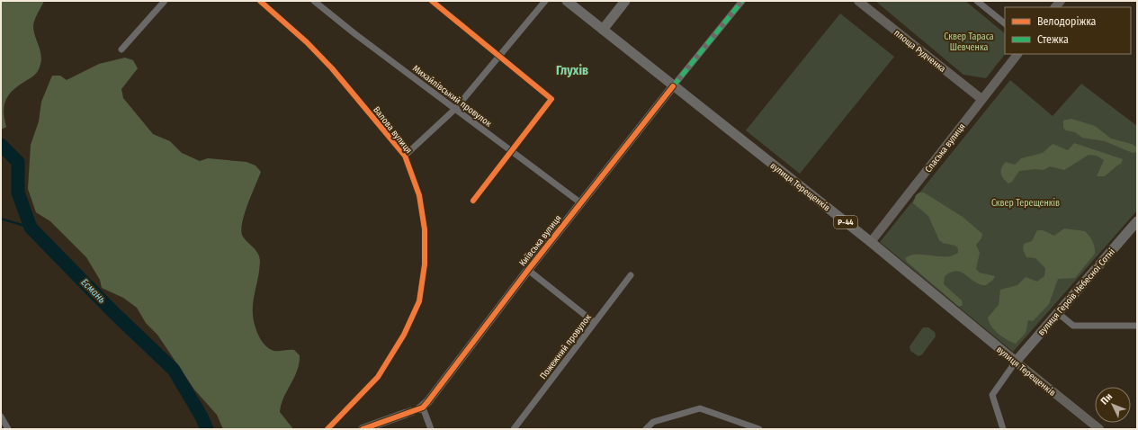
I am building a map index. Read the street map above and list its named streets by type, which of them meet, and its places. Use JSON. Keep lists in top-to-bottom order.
{
  "streets": {
    "main road": ["вулиця Терещенків", "Р-44", "вулиця Героїв Небесної Сотні"],
    "street": [
      "площа Рудченка",
      "Михайлівський провулок",
      "Валова вулиця",
      "Спаська вулиця",
      "Київська вулиця",
      "Пожежний провулок"
    ]
  },
  "crossings": [
    ["площа Рудченка", "Спаська вулиця"],
    ["Михайлівський провулок", "Київська вулиця"],
    ["Спаська вулиця", "вулиця Терещенків"],
    ["вулиця Терещенків", "Київська вулиця"],
    ["вулиця Терещенків", "вулиця Героїв Небесної Сотні"]
  ],
  "districts": ["Глухів"],
  "water": ["Есмань"],
  "parks": ["Сквер Тараса Шевченка", "Сквер Терещенків"],
  "legend": ["Велодоріжка", "Стежка"],
  "north": "top left"
}
